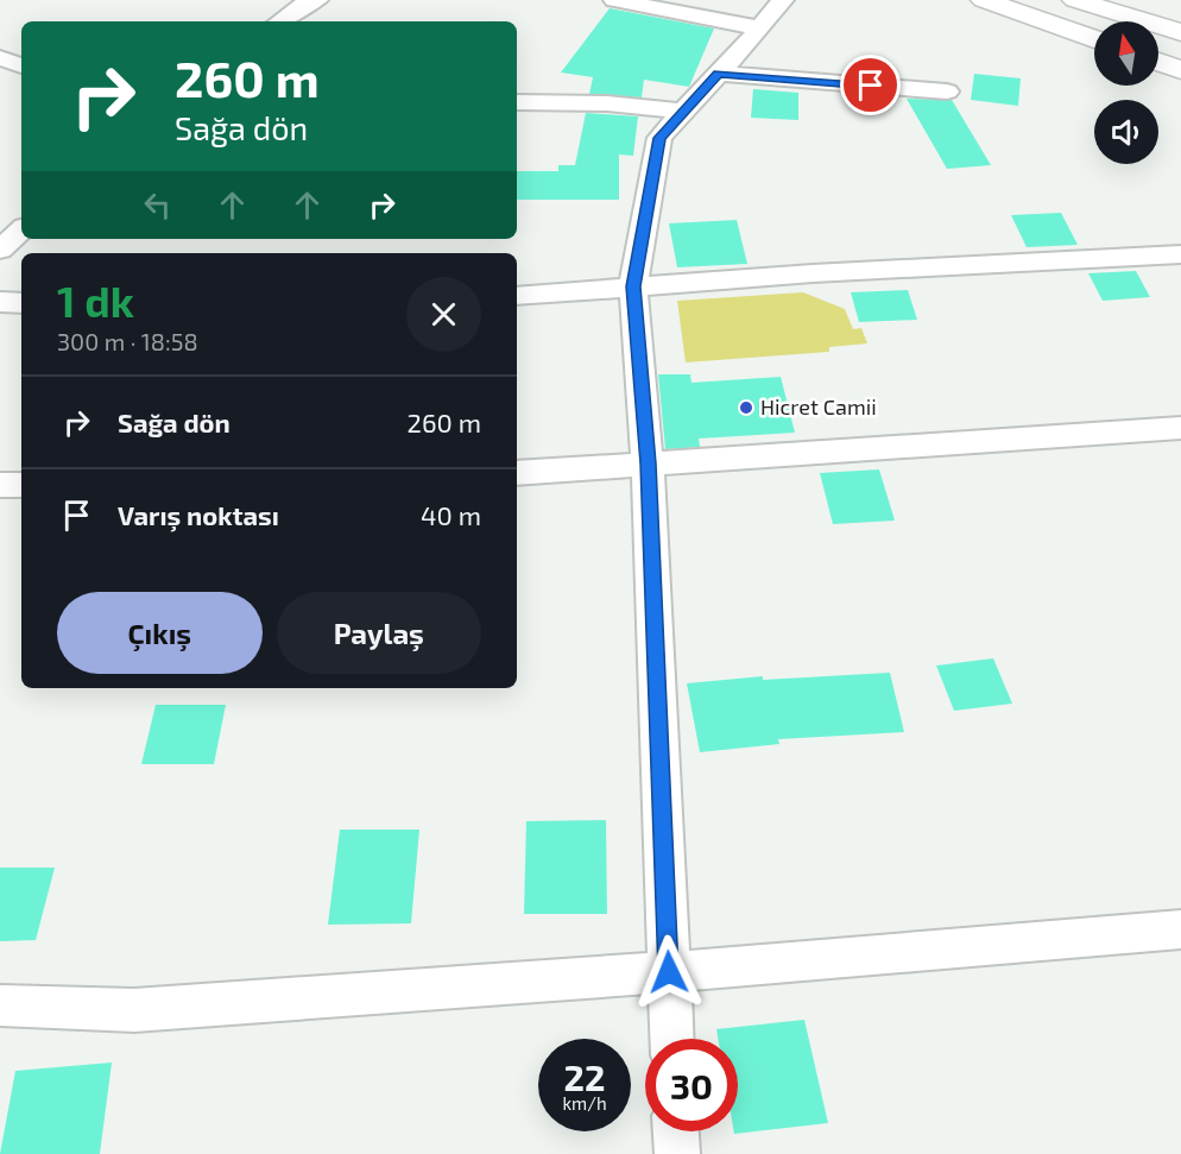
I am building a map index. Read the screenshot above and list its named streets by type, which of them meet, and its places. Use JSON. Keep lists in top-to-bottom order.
{
  "places": ["Hicret Camii"],
  "north": "top",
  "page": {
    "turn": ["260 m", "Sağa dön"],
    "heading": ["1 dk", "300 m · 18:58"],
    "list": [
      {
        "name": "Sağa dön",
        "value": "260 m"
      },
      {
        "name": "Varış noktası",
        "value": "40 m"
      }
    ],
    "buttons": ["Çıkış", "Paylaş"],
    "speed": "22 km/h",
    "limit": "30"
  }
}
